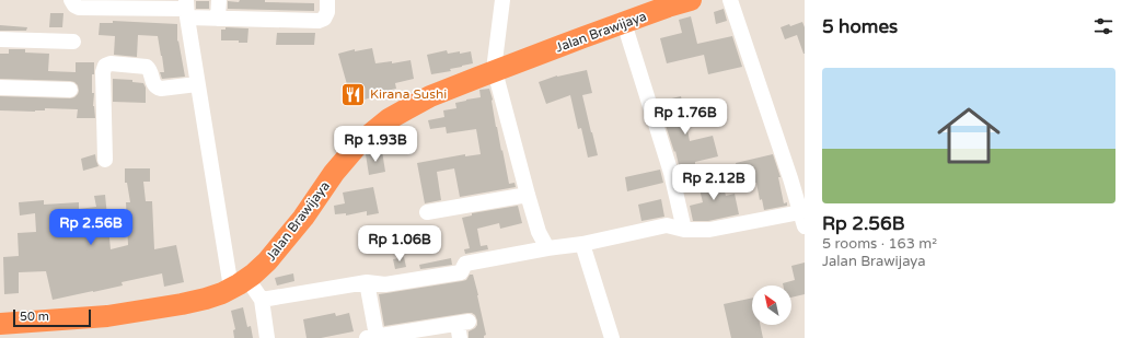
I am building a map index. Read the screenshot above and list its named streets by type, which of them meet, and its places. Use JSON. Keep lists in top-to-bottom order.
{
  "streets": {
    "highway": ["Jalan Brawijaya"]
  },
  "places": {
    "restaurant": ["Kirana Sushi"]
  },
  "scale_bar": "50 m",
  "north": "top left",
  "page": {
    "heading": "5 homes",
    "list": [
      {
        "name": "Rp 2.56B",
        "note": "5 rooms · 163 m² · Jalan Brawijaya"
      }
    ],
    "price": [
      "Rp 1.76B",
      "Rp 1.93B",
      "Rp 2.12B",
      "Rp 2.56B",
      "Rp 1.06B"
    ],
    "scale": "50 m"
  }
}
